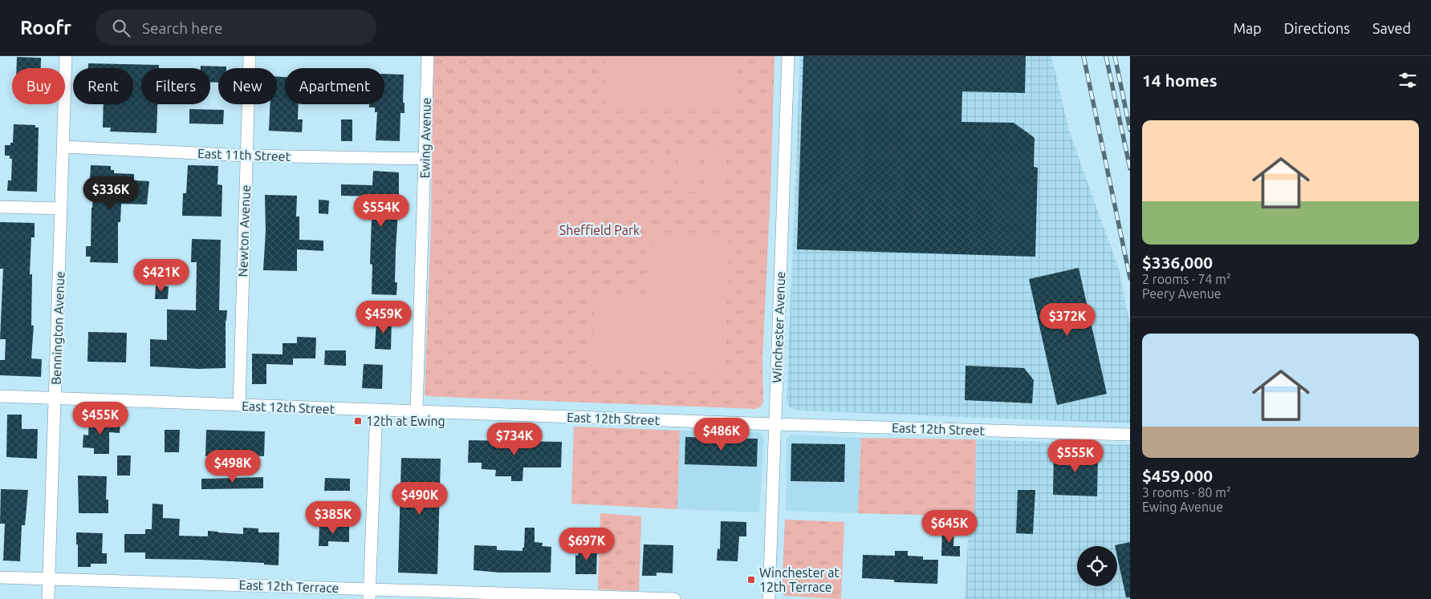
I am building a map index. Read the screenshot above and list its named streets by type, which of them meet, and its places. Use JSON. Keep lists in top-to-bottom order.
{
  "streets": {
    "street": [
      "Ewing Avenue",
      "East 11th Street",
      "Newton Avenue",
      "Winchester Avenue",
      "Bennington Avenue",
      "East 12th Street",
      "East 12th Terrace"
    ]
  },
  "crossings": [
    ["Ewing Avenue", "East 11th Street"],
    ["Ewing Avenue", "East 12th Street"],
    ["East 11th Street", "Newton Avenue"],
    ["East 11th Street", "Bennington Avenue"],
    ["Newton Avenue", "East 12th Street"],
    ["Winchester Avenue", "East 12th Street"],
    ["Bennington Avenue", "East 12th Street"],
    ["Bennington Avenue", "East 12th Terrace"]
  ],
  "parks": ["Sheffield Park"],
  "places": {
    "transit": ["12th at Ewing", "Winchester at 12th Terrace"]
  },
  "page": {
    "header": "Roofr",
    "search": "Search here",
    "nav": ["Map", "Directions", "Saved"],
    "heading": "14 homes",
    "chip": [
      "Buy",
      "Rent",
      "Filters",
      "New",
      "Apartment"
    ],
    "list": [
      {
        "name": "$336,000",
        "note": "2 rooms · 74 m² · Peery Avenue"
      },
      {
        "name": "$459,000",
        "note": "3 rooms · 80 m² · Ewing Avenue"
      }
    ],
    "price": [
      "$336K",
      "$554K",
      "$421K",
      "$459K",
      "$372K",
      "$455K",
      "$486K",
      "$734K",
      "$555K",
      "$498K",
      "$490K",
      "$385K",
      "$645K",
      "$697K"
    ]
  }
}
